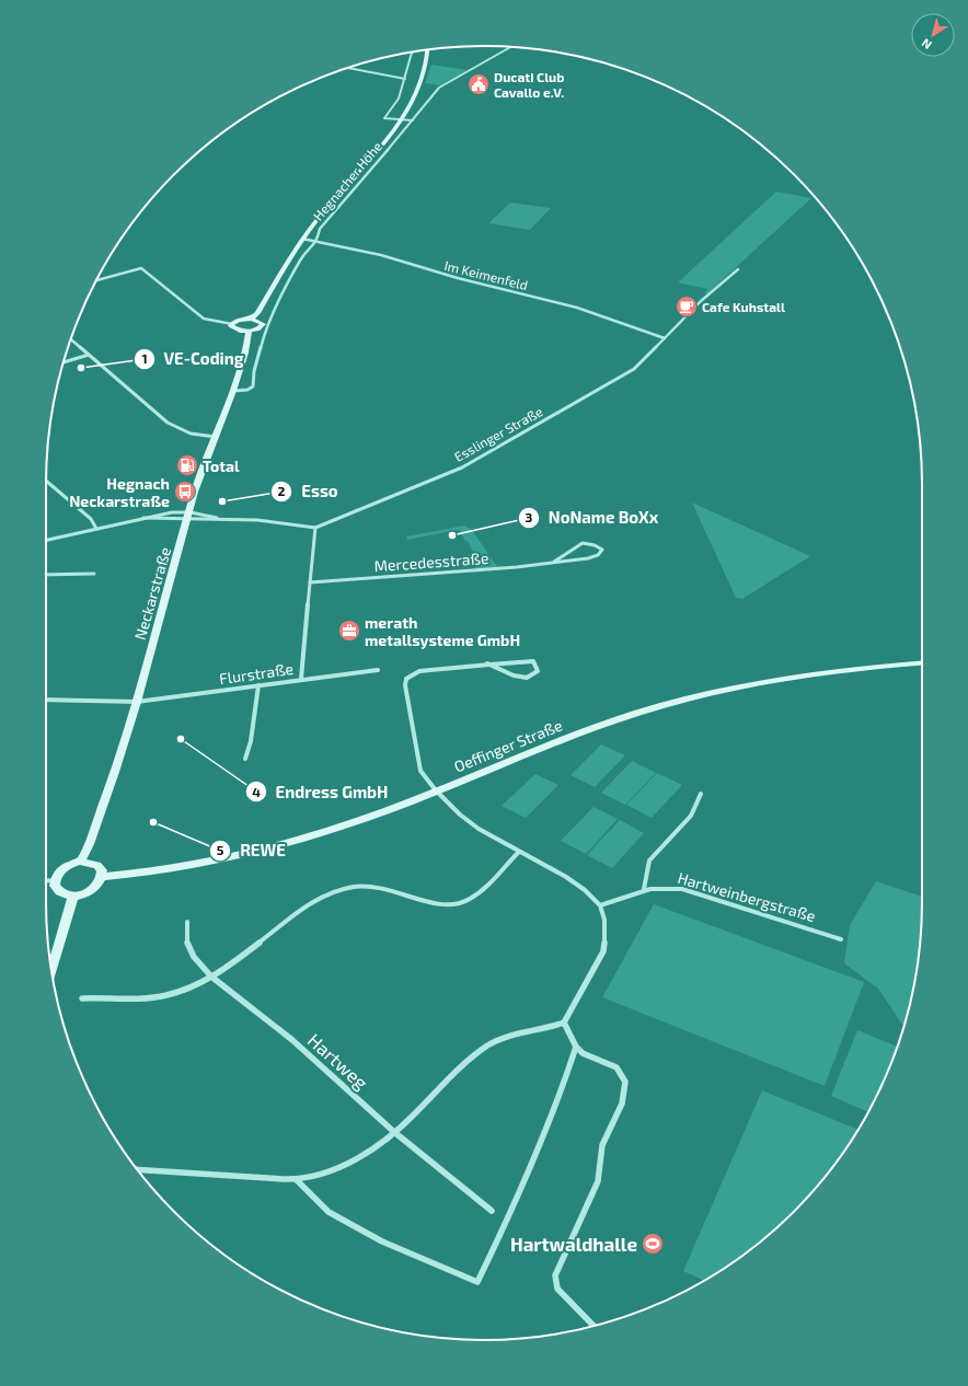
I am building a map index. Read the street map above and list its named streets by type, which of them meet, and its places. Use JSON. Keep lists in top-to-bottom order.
{
  "streets": {
    "main road": ["Hegnacher Höhe", "Neckarstraße", "Oeffinger Straße"],
    "street": [
      "Im Keimenfeld",
      "Esslinger Straße",
      "Mercedesstraße",
      "Flurstraße",
      "Hartweinbergstraße",
      "Hartweg"
    ]
  },
  "crossings": [
    ["Hegnacher Höhe", "Im Keimenfeld"],
    ["Hegnacher Höhe", "Neckarstraße"],
    ["Im Keimenfeld", "Esslinger Straße"],
    ["Neckarstraße", "Flurstraße"],
    ["Neckarstraße", "Oeffinger Straße"]
  ],
  "places": {
    "public building": ["Ducati Club Cavallo e.V."],
    "cafe": ["Cafe Kuhstall"],
    "other": [
      "VE-Coding",
      "Esso",
      "NoName BoXx",
      "Endress GmbH",
      "REWE"
    ],
    "fuel station": ["Total"],
    "bus stop": ["Hegnach Neckarstraße"],
    "office": ["merath metallsysteme GmbH"],
    "sports": ["Hartwaldhalle"]
  },
  "north": "bottom left"
}
